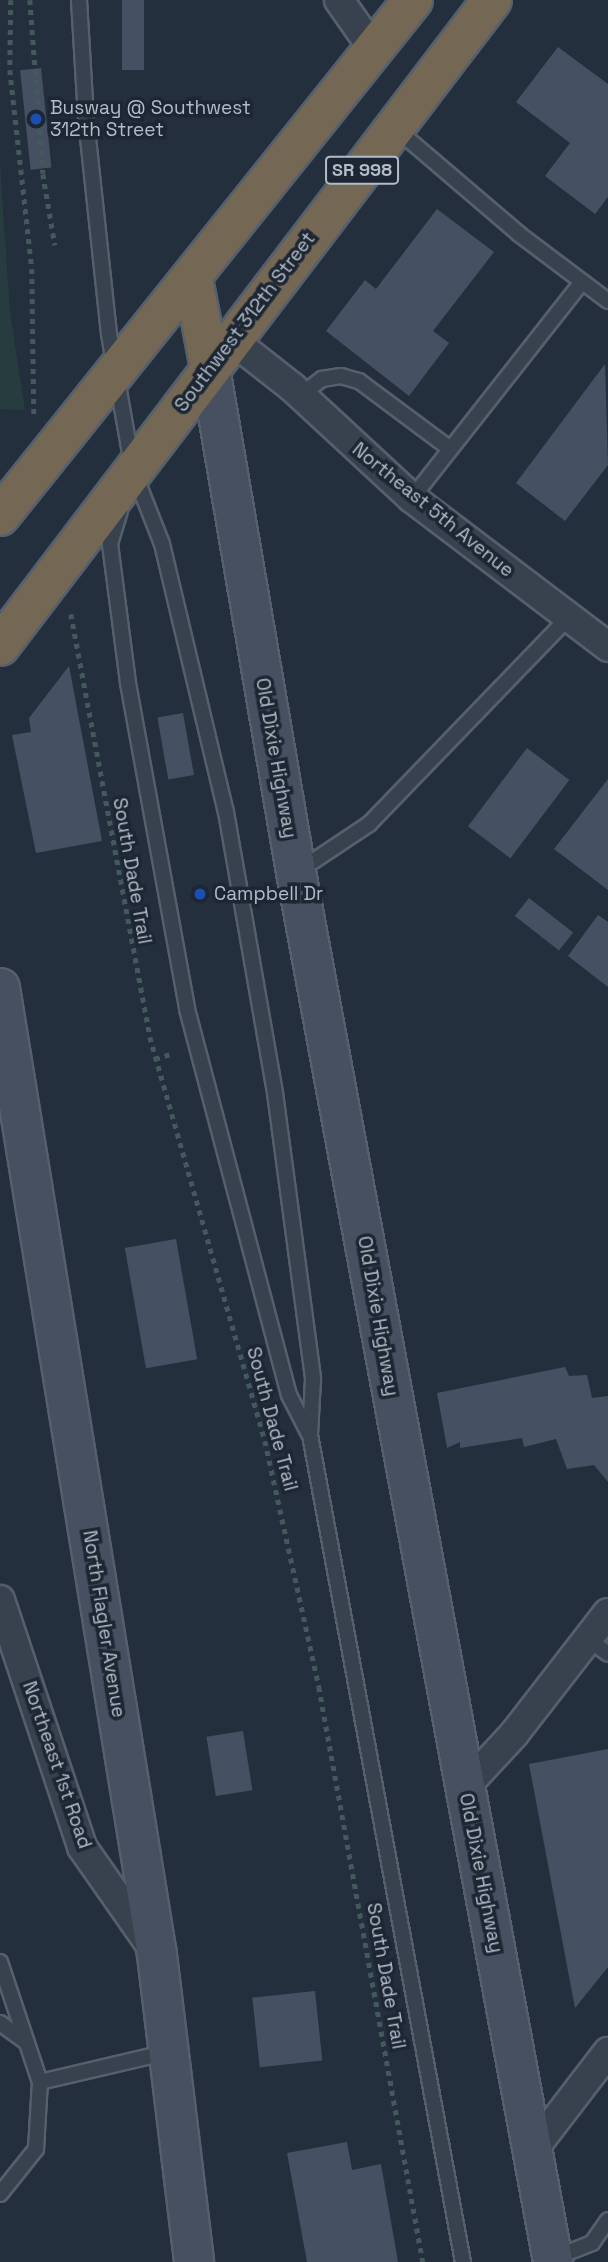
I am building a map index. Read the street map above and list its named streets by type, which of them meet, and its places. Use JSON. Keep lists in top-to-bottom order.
{
  "streets": {
    "highway": ["SR 998", "Southwest 312th Street"],
    "street": [
      "Northeast 5th Avenue",
      "Old Dixie Highway",
      "North Flagler Avenue",
      "Northeast 1st Road"
    ],
    "path": ["South Dade Trail"]
  },
  "crossings": [
    ["Southwest 312th Street", "Northeast 5th Avenue"],
    ["Southwest 312th Street", "Old Dixie Highway"],
    ["Northeast 5th Avenue", "Old Dixie Highway"],
    ["North Flagler Avenue", "Northeast 1st Road"]
  ],
  "places": ["Busway @ Southwest 312th Street", "Campbell Dr"]
}
